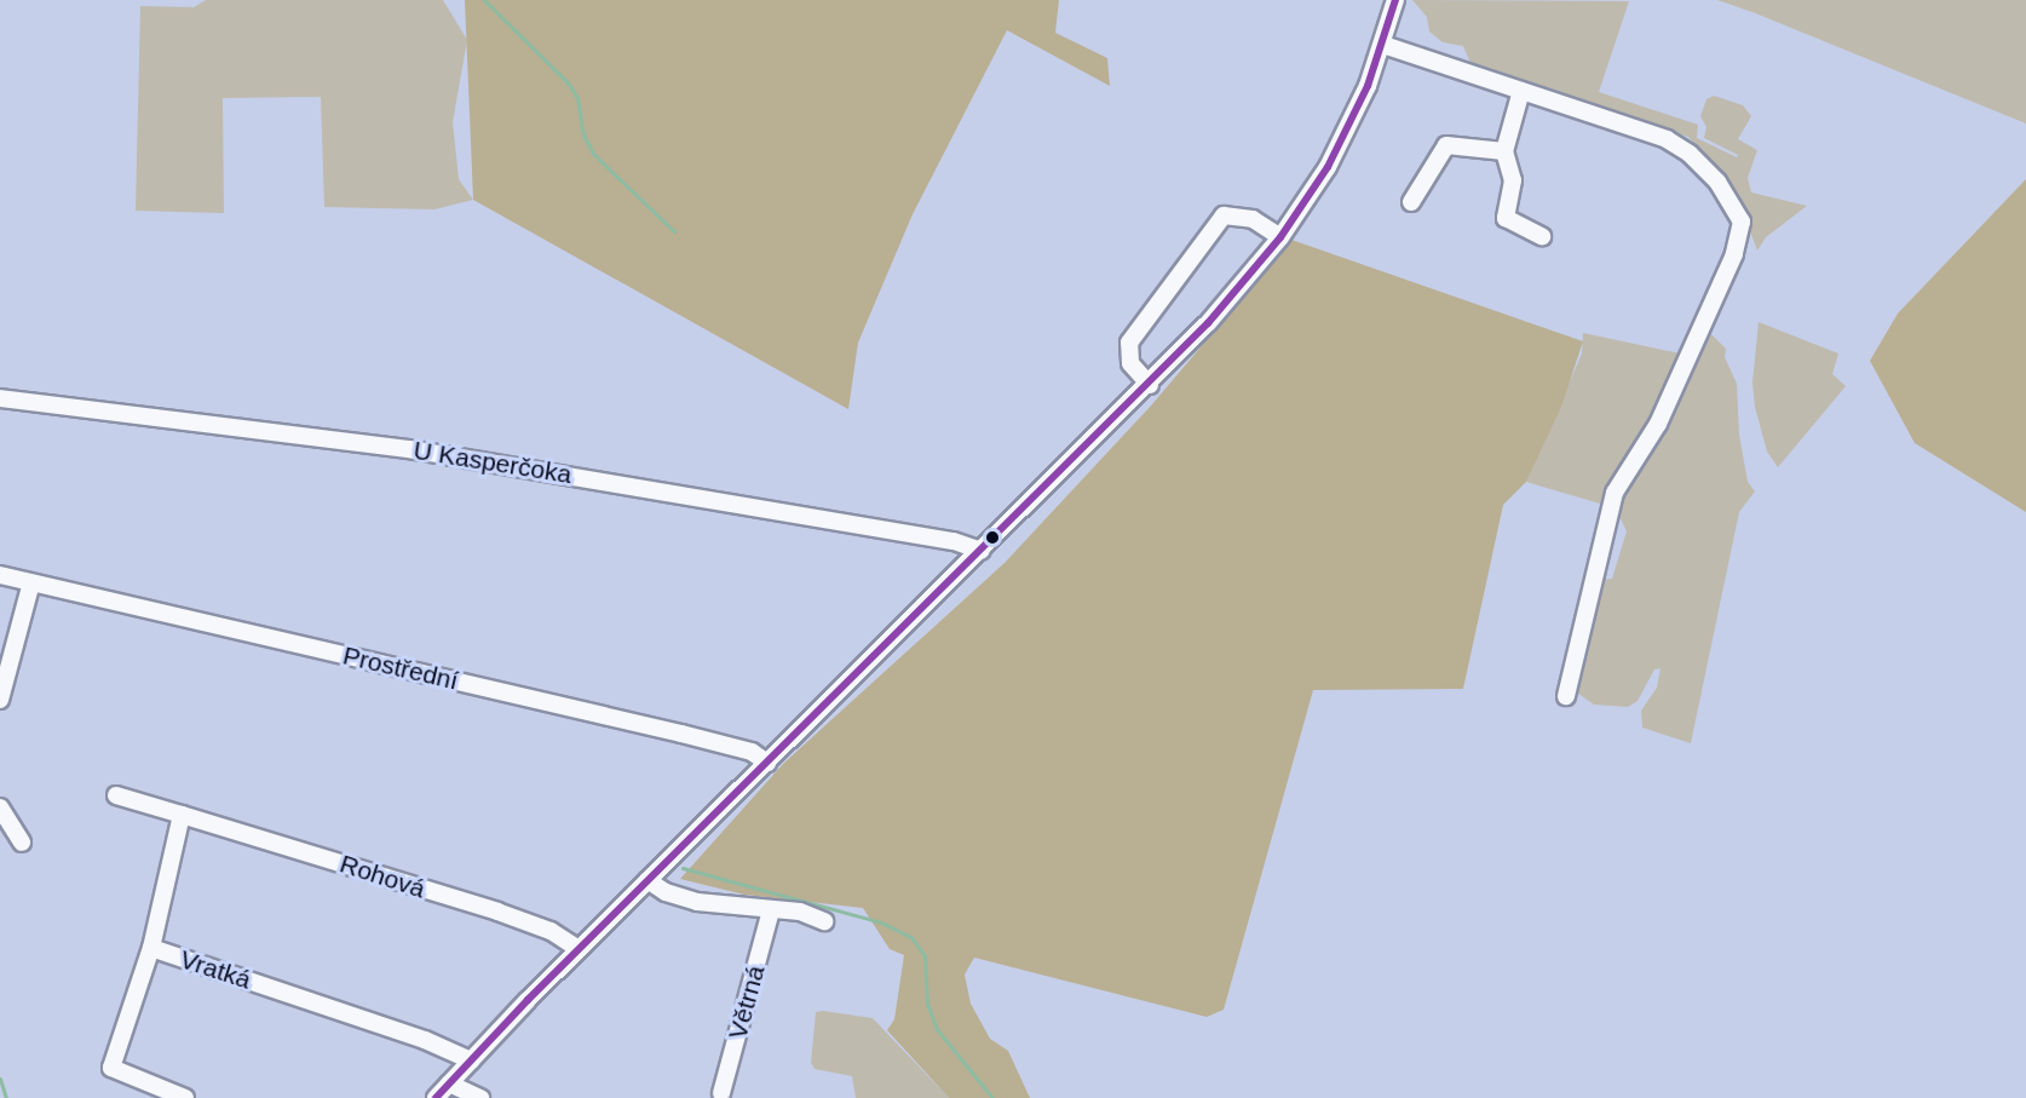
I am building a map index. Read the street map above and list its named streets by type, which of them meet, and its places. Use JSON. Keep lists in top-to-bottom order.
{
  "streets": {
    "street": [
      "U Kasperčoka",
      "Prostřední",
      "Rohová",
      "Vratká",
      "Větrná"
    ]
  }
}
